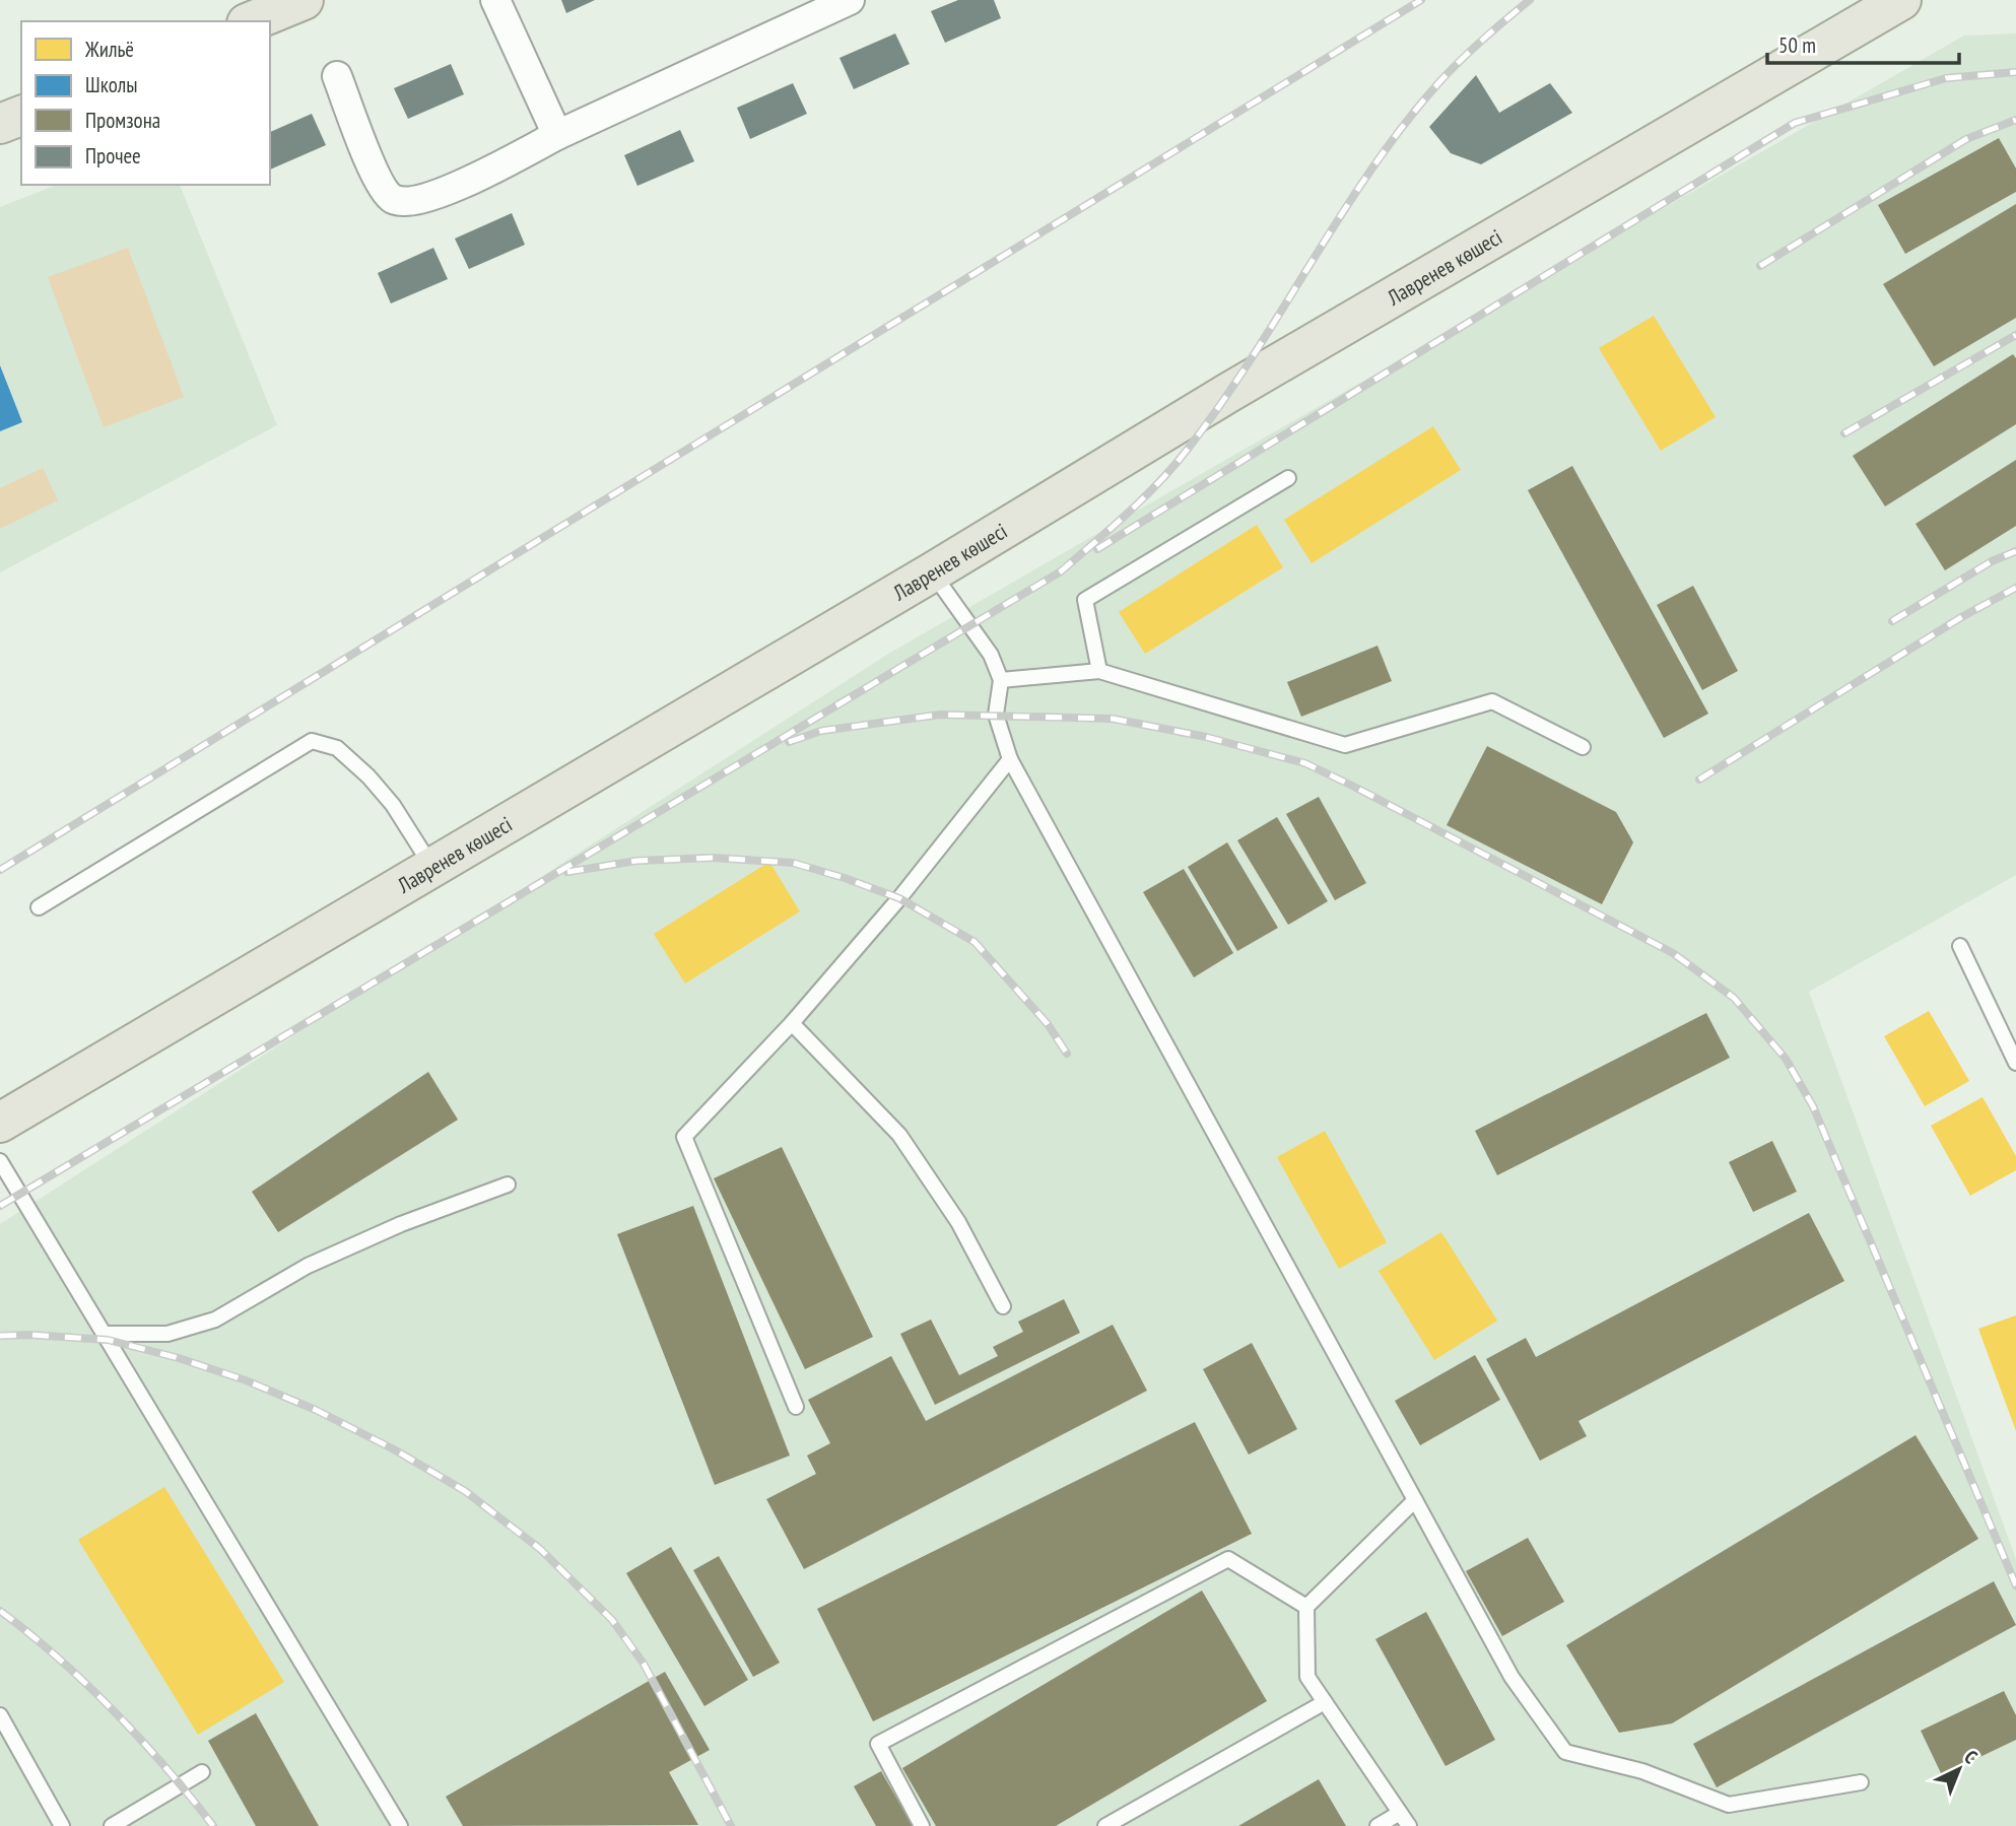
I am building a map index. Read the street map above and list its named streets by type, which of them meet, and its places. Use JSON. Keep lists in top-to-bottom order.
{
  "streets": {
    "main road": ["Лавренев көшесі"]
  },
  "legend": [
    "Жильё",
    "Школы",
    "Промзона",
    "Прочее"
  ],
  "scale_bar": "50 m",
  "north": "top right"
}
